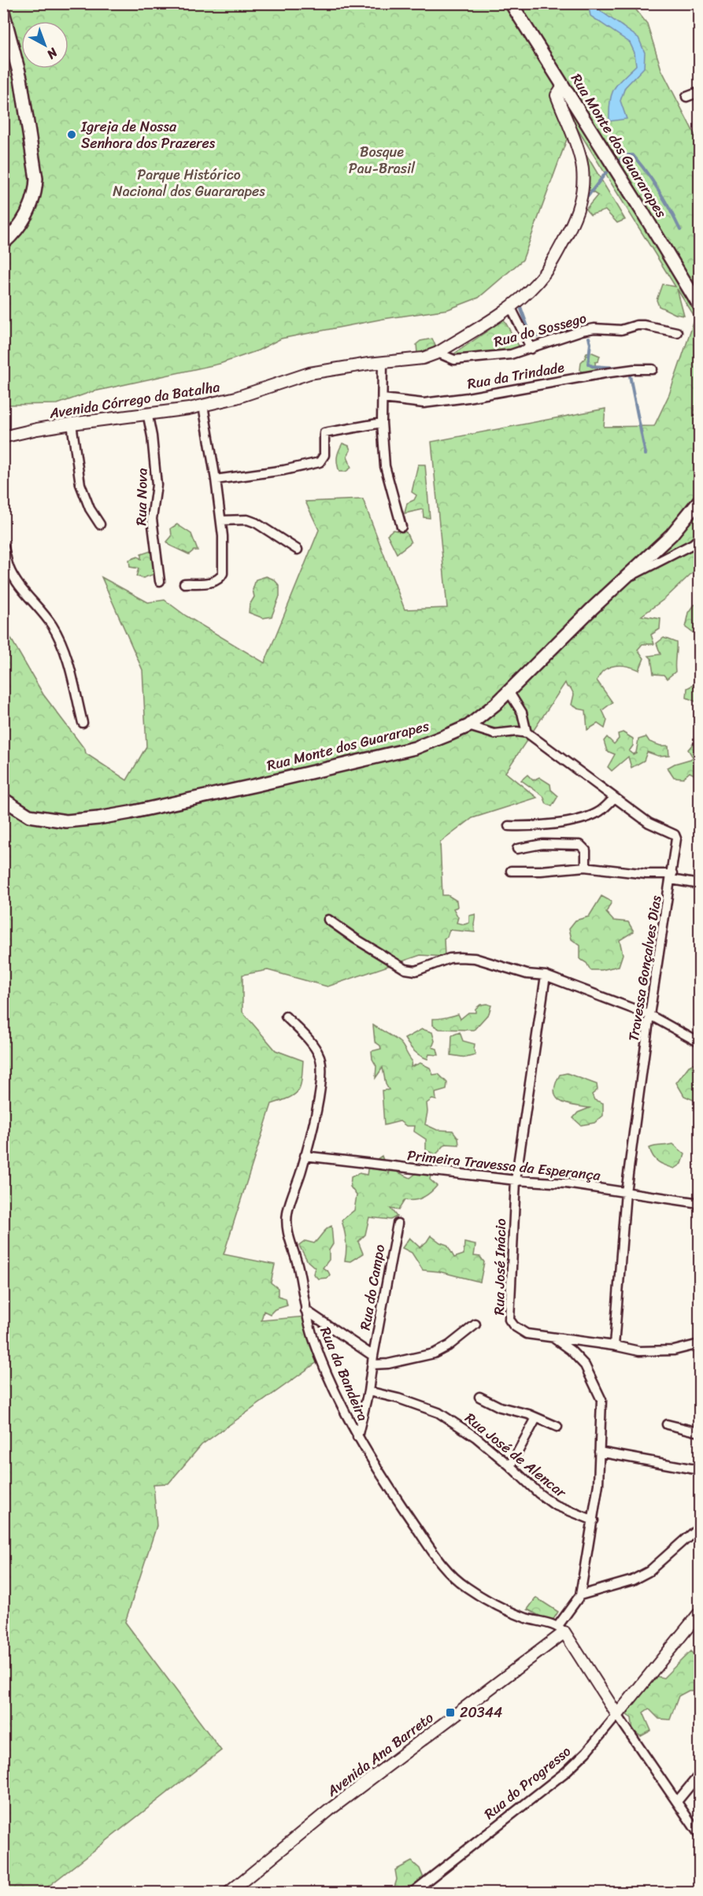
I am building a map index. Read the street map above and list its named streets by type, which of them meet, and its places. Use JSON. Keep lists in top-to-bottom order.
{
  "streets": {
    "main road": ["Rua Monte dos Guararapes"],
    "street": [
      "Rua do Sossego",
      "Rua da Trindade",
      "Avenida Córrego da Batalha",
      "Rua Nova",
      "Travessa Gonçalves Dias",
      "Primeira Travessa da Esperança",
      "Rua José Inácio",
      "Rua do Campo",
      "Rua da Bandeira",
      "Rua José de Alencar",
      "Avenida Ana Barreto",
      "Rua do Progresso"
    ]
  },
  "crossings": [
    ["Rua Monte dos Guararapes", "Avenida Córrego da Batalha"],
    ["Rua do Sossego", "Avenida Córrego da Batalha"],
    ["Avenida Córrego da Batalha", "Rua Nova"],
    ["Travessa Gonçalves Dias", "Primeira Travessa da Esperança"],
    ["Primeira Travessa da Esperança", "Rua José Inácio"],
    ["Primeira Travessa da Esperança", "Rua da Bandeira"],
    ["Rua José Inácio", "Rua José de Alencar"],
    ["Rua do Campo", "Rua da Bandeira"],
    ["Rua do Campo", "Rua José de Alencar"],
    ["Rua da Bandeira", "Avenida Ana Barreto"]
  ],
  "parks": ["Bosque Pau-Brasil", "Parque Histórico Nacional dos Guararapes"],
  "places": {
    "other": ["Igreja de Nossa Senhora dos Prazeres"],
    "transit": ["20344"]
  },
  "north": "bottom right"
}
